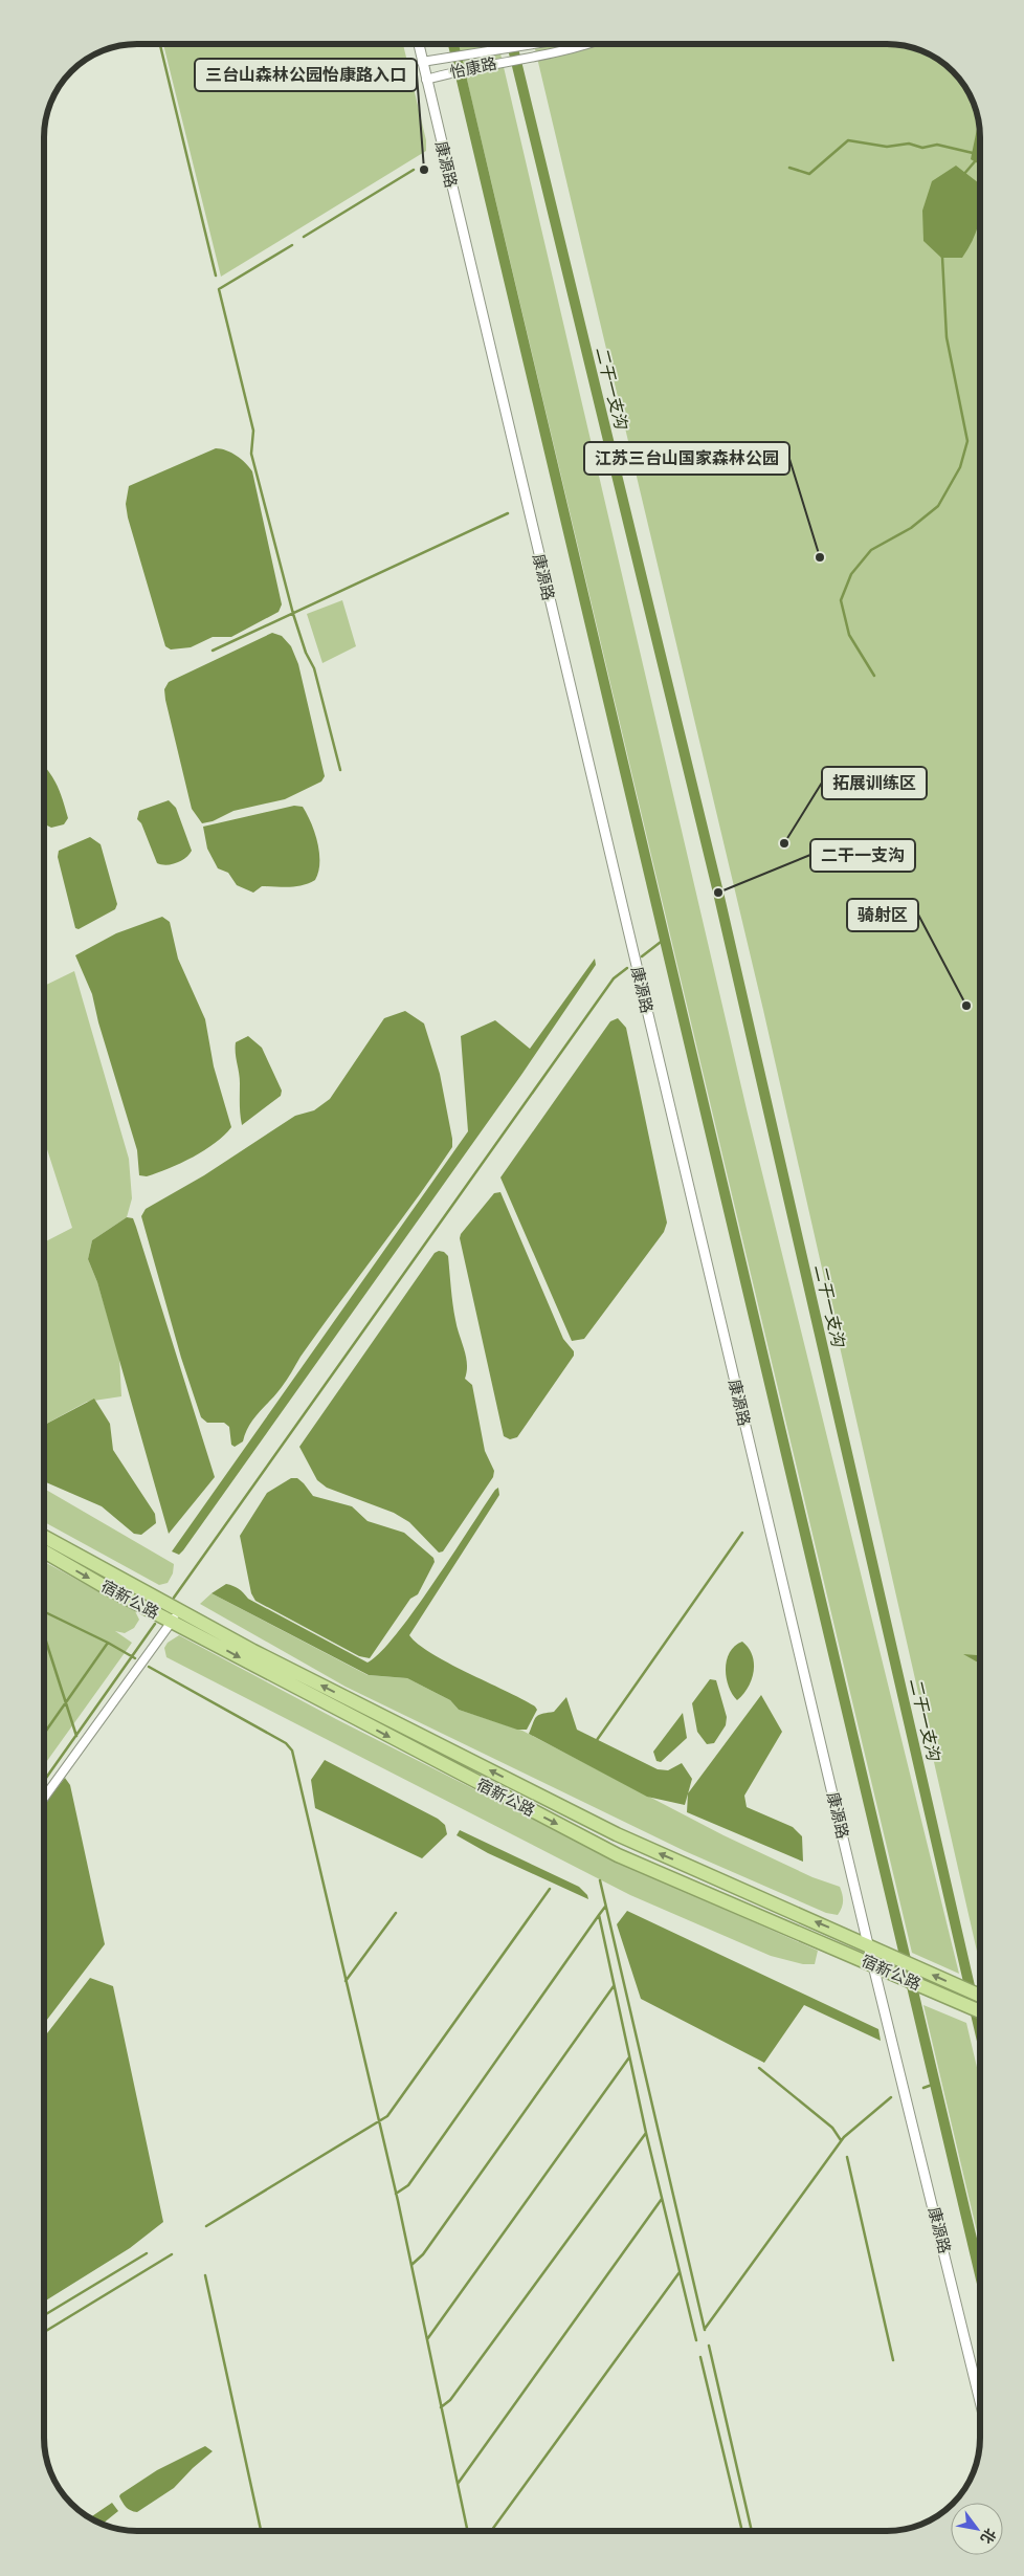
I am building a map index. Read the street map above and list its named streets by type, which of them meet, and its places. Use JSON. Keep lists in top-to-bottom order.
{
  "streets": {
    "highway": ["宿新公路"],
    "street": ["怡康路", "康源路"]
  },
  "crossings": [
    ["怡康路", "康源路"],
    ["康源路", "宿新公路"]
  ],
  "water": ["二干一支沟"],
  "places": [
    "三台山森林公园怡康路入口",
    "江苏三台山国家森林公园",
    "拓展训练区",
    "二干一支沟",
    "骑射区"
  ],
  "north": "bottom right"
}
